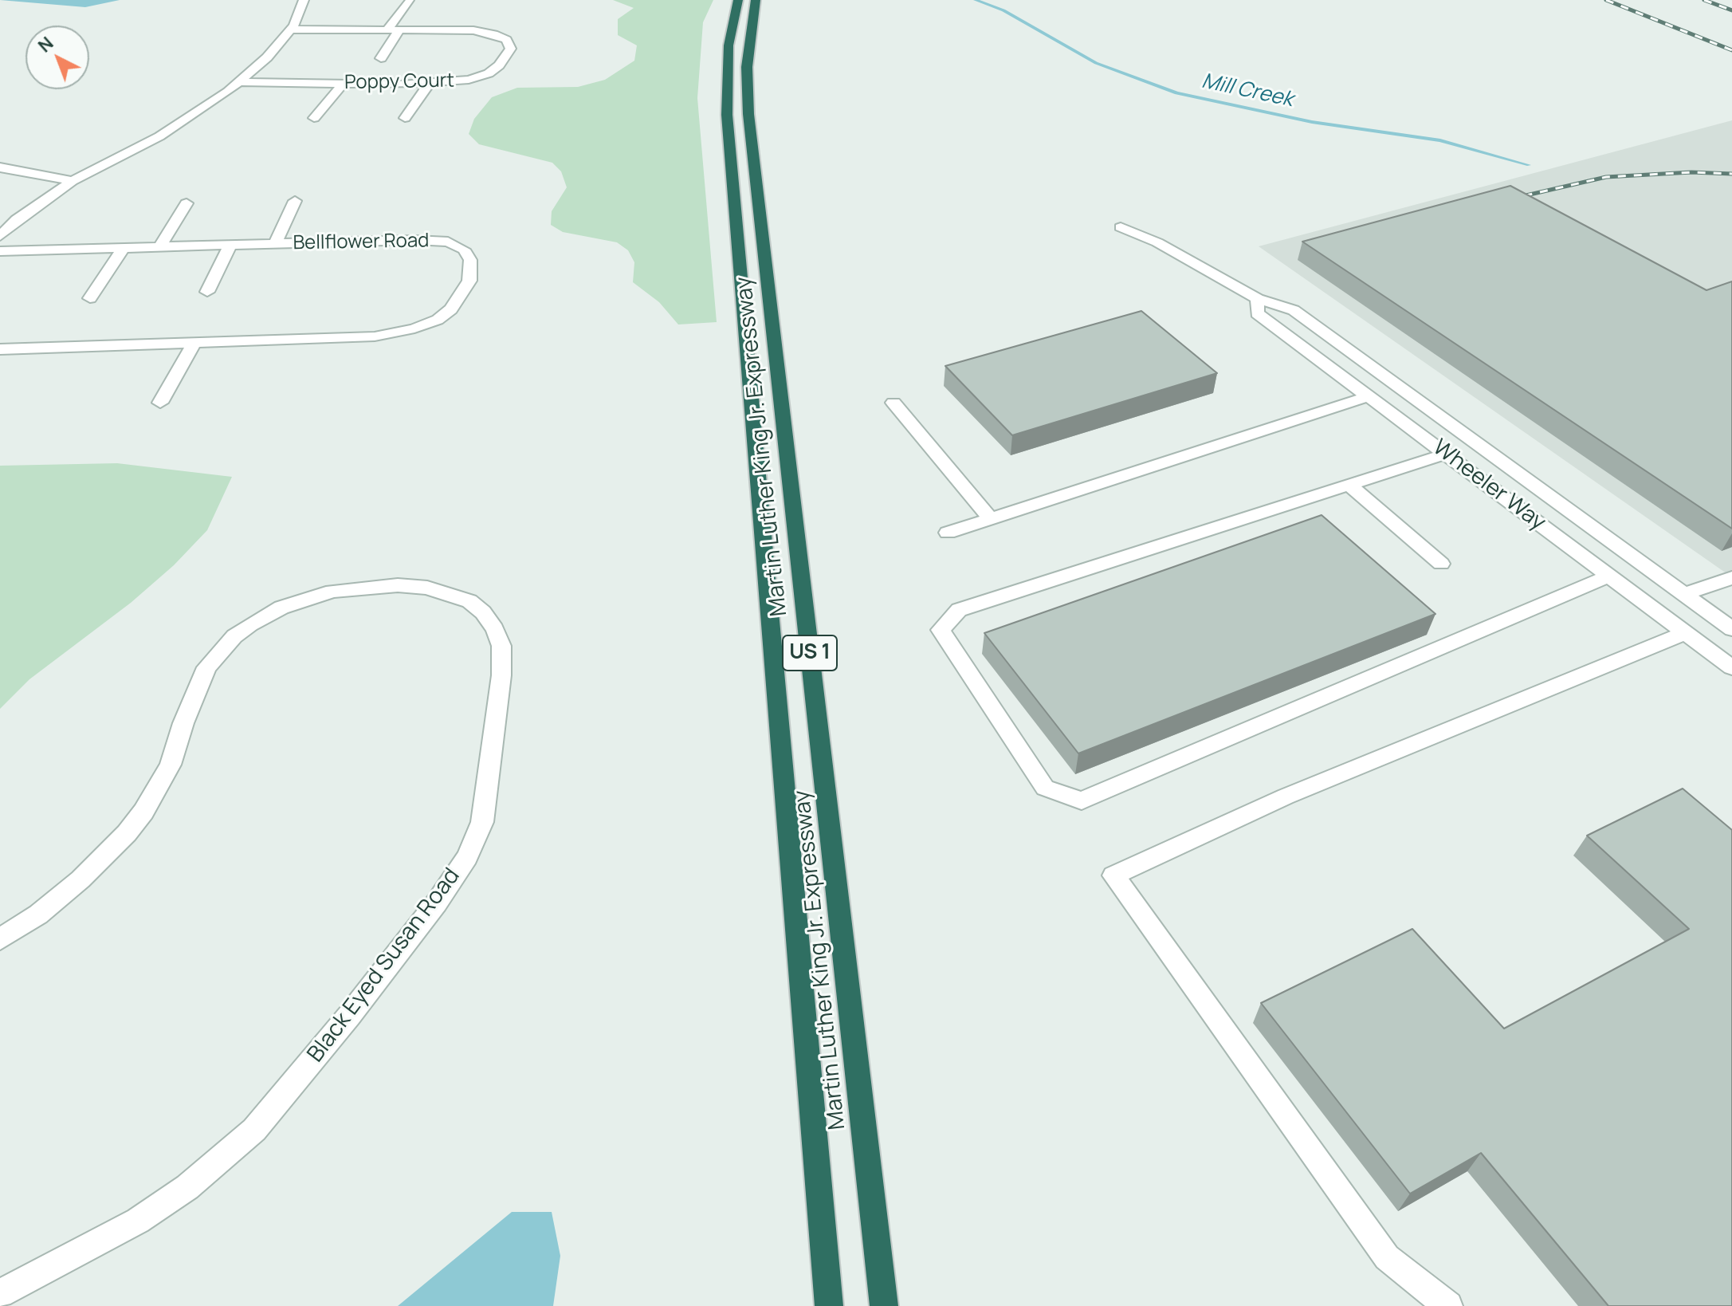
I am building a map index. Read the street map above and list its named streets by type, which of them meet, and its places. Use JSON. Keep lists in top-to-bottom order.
{
  "streets": {
    "highway": ["Martin Luther King Jr. Expressway", "US 1"],
    "street": [
      "Poppy Court",
      "Bellflower Road",
      "Wheeler Way",
      "Black Eyed Susan Road"
    ]
  },
  "water": ["Mill Creek"],
  "north": "top left"
}
